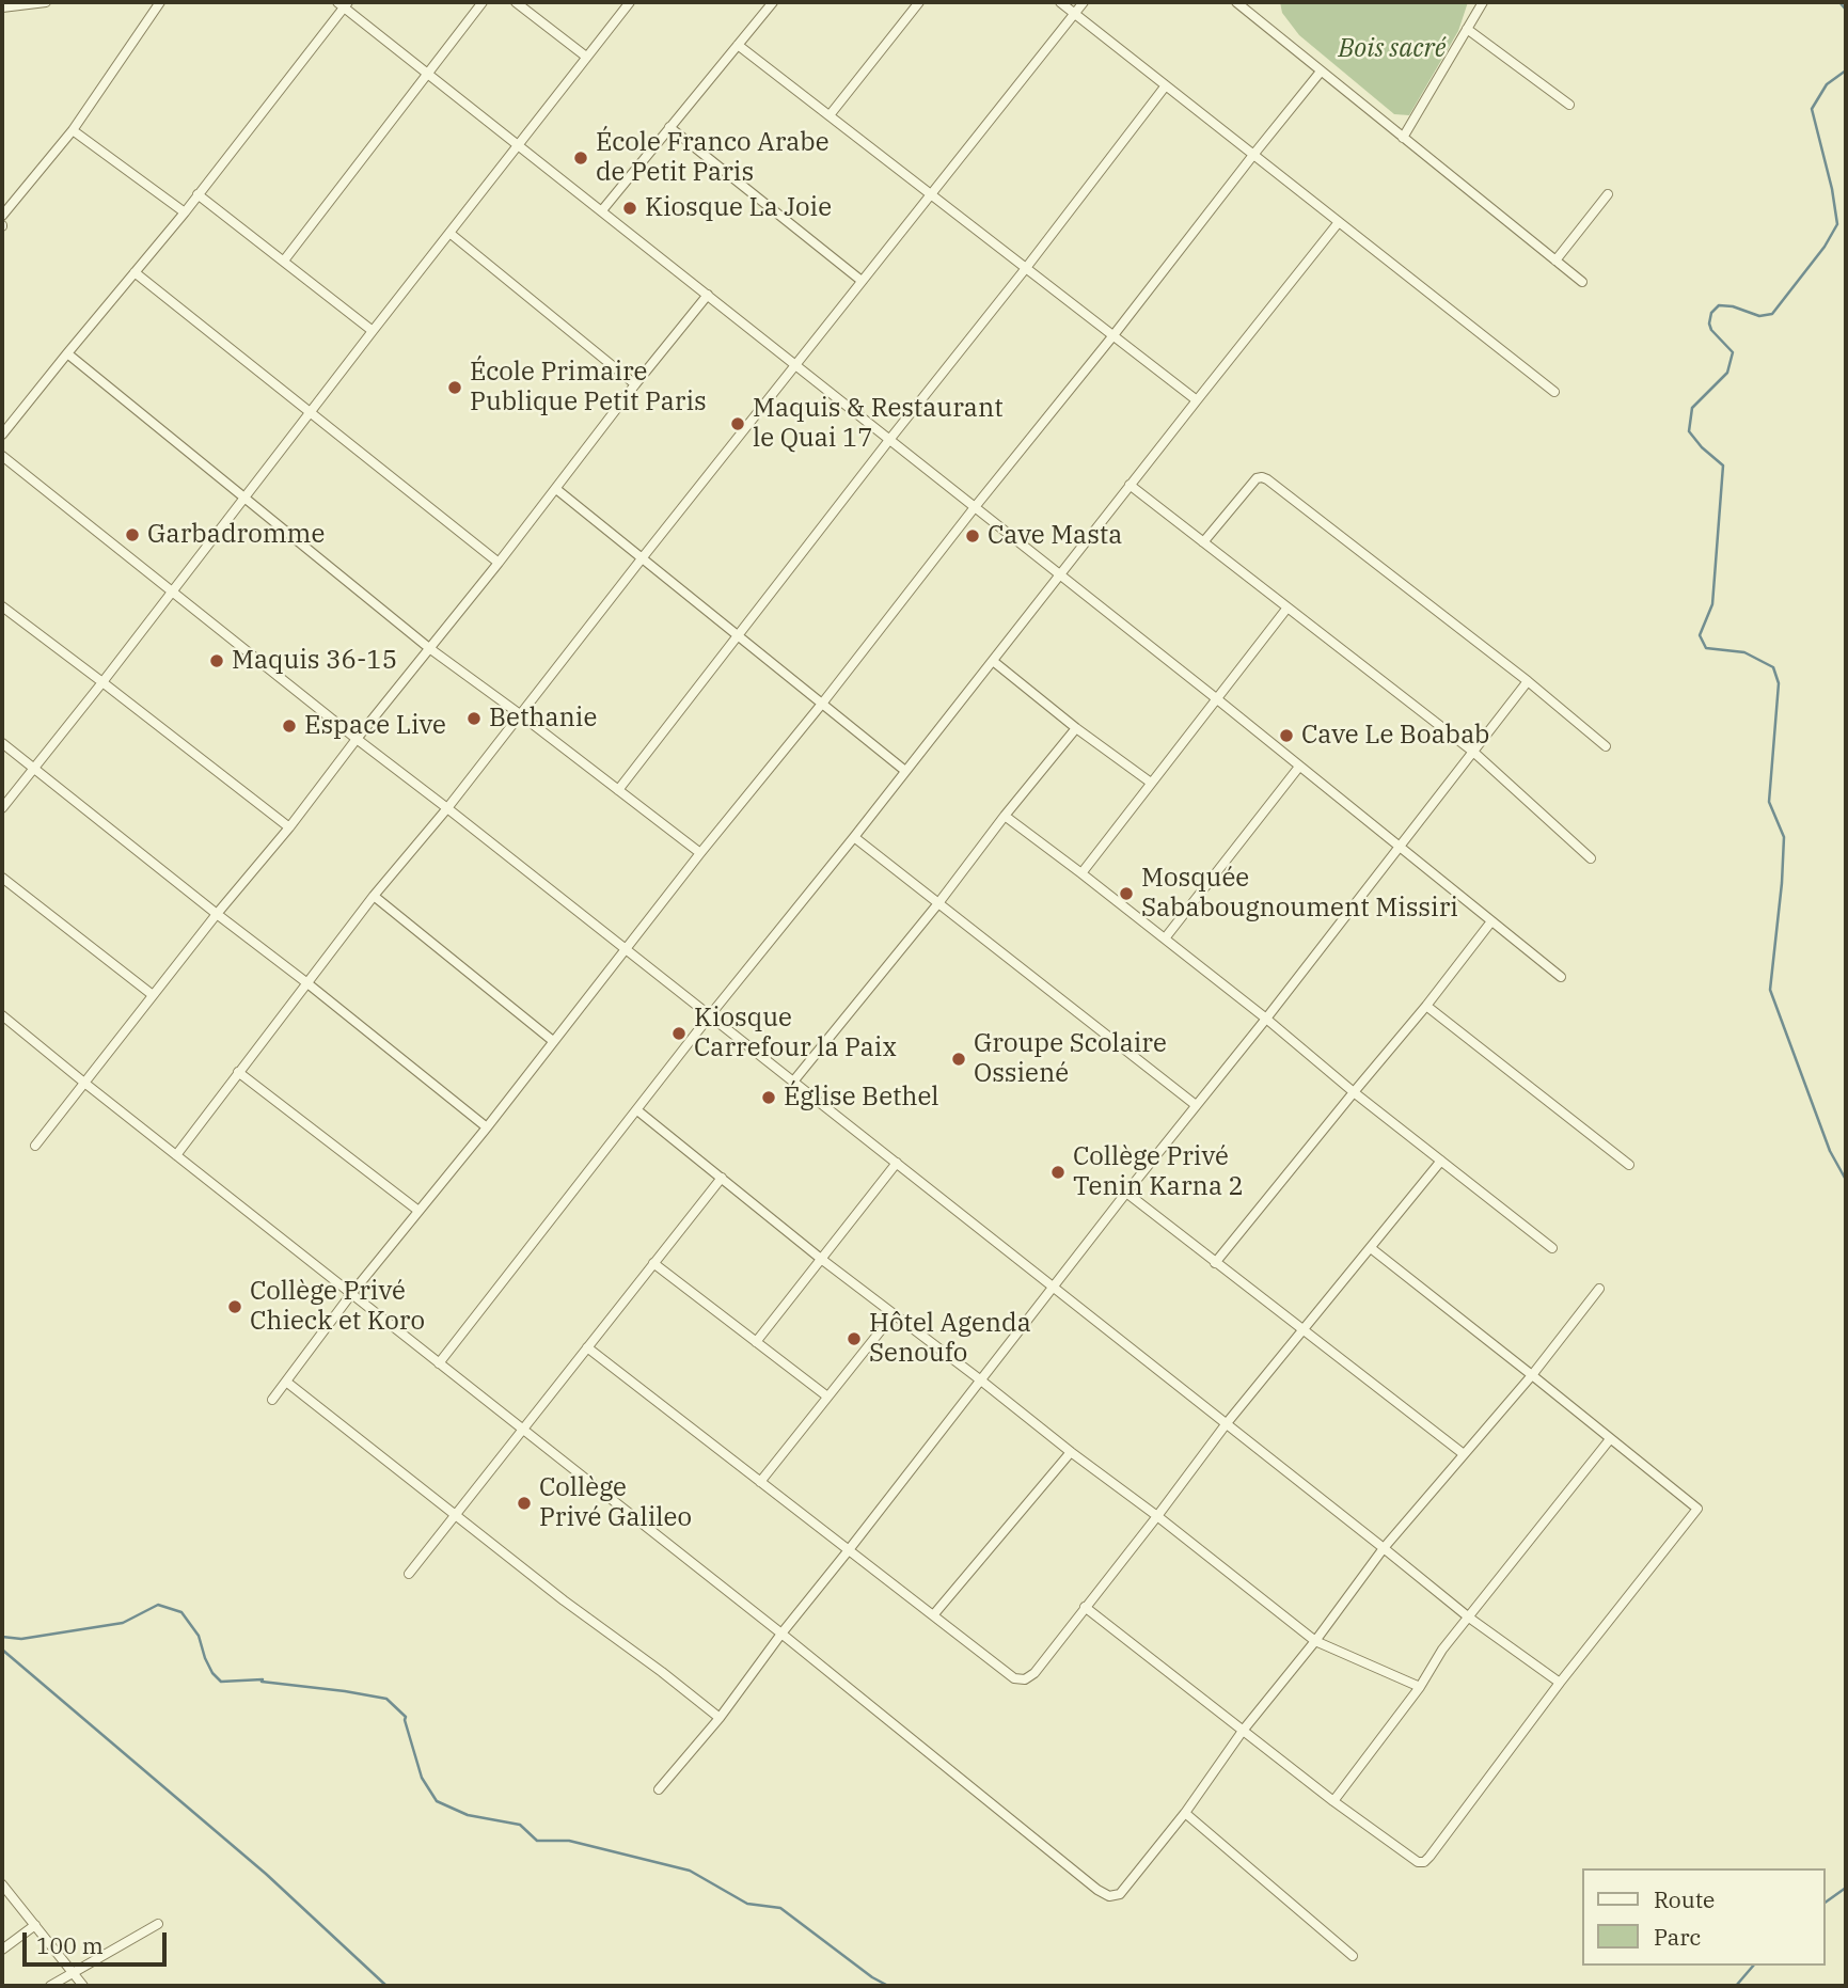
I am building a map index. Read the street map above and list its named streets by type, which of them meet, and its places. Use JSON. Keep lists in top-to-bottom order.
{
  "parks": ["Bois sacré"],
  "places": [
    "École Franco Arabe de Petit Paris",
    "Kiosque La Joie",
    "École Primaire Publique Petit Paris",
    "Maquis & Restaurant le Quai 17",
    "Garbadromme",
    "Cave Masta",
    "Maquis 36-15",
    "Bethanie",
    "Espace Live",
    "Cave Le Boabab",
    "Mosquée Sababougnoument Missiri",
    "Kiosque Carrefour la Paix",
    "Groupe Scolaire Ossiené",
    "Église Bethel",
    "Collège Privé Tenin Karna 2",
    "Collège Privé Chieck et Koro",
    "Hôtel Agenda Senoufo",
    "Collège Privé Galileo"
  ],
  "legend": ["Route", "Parc"],
  "scale_bar": "100 m"
}
